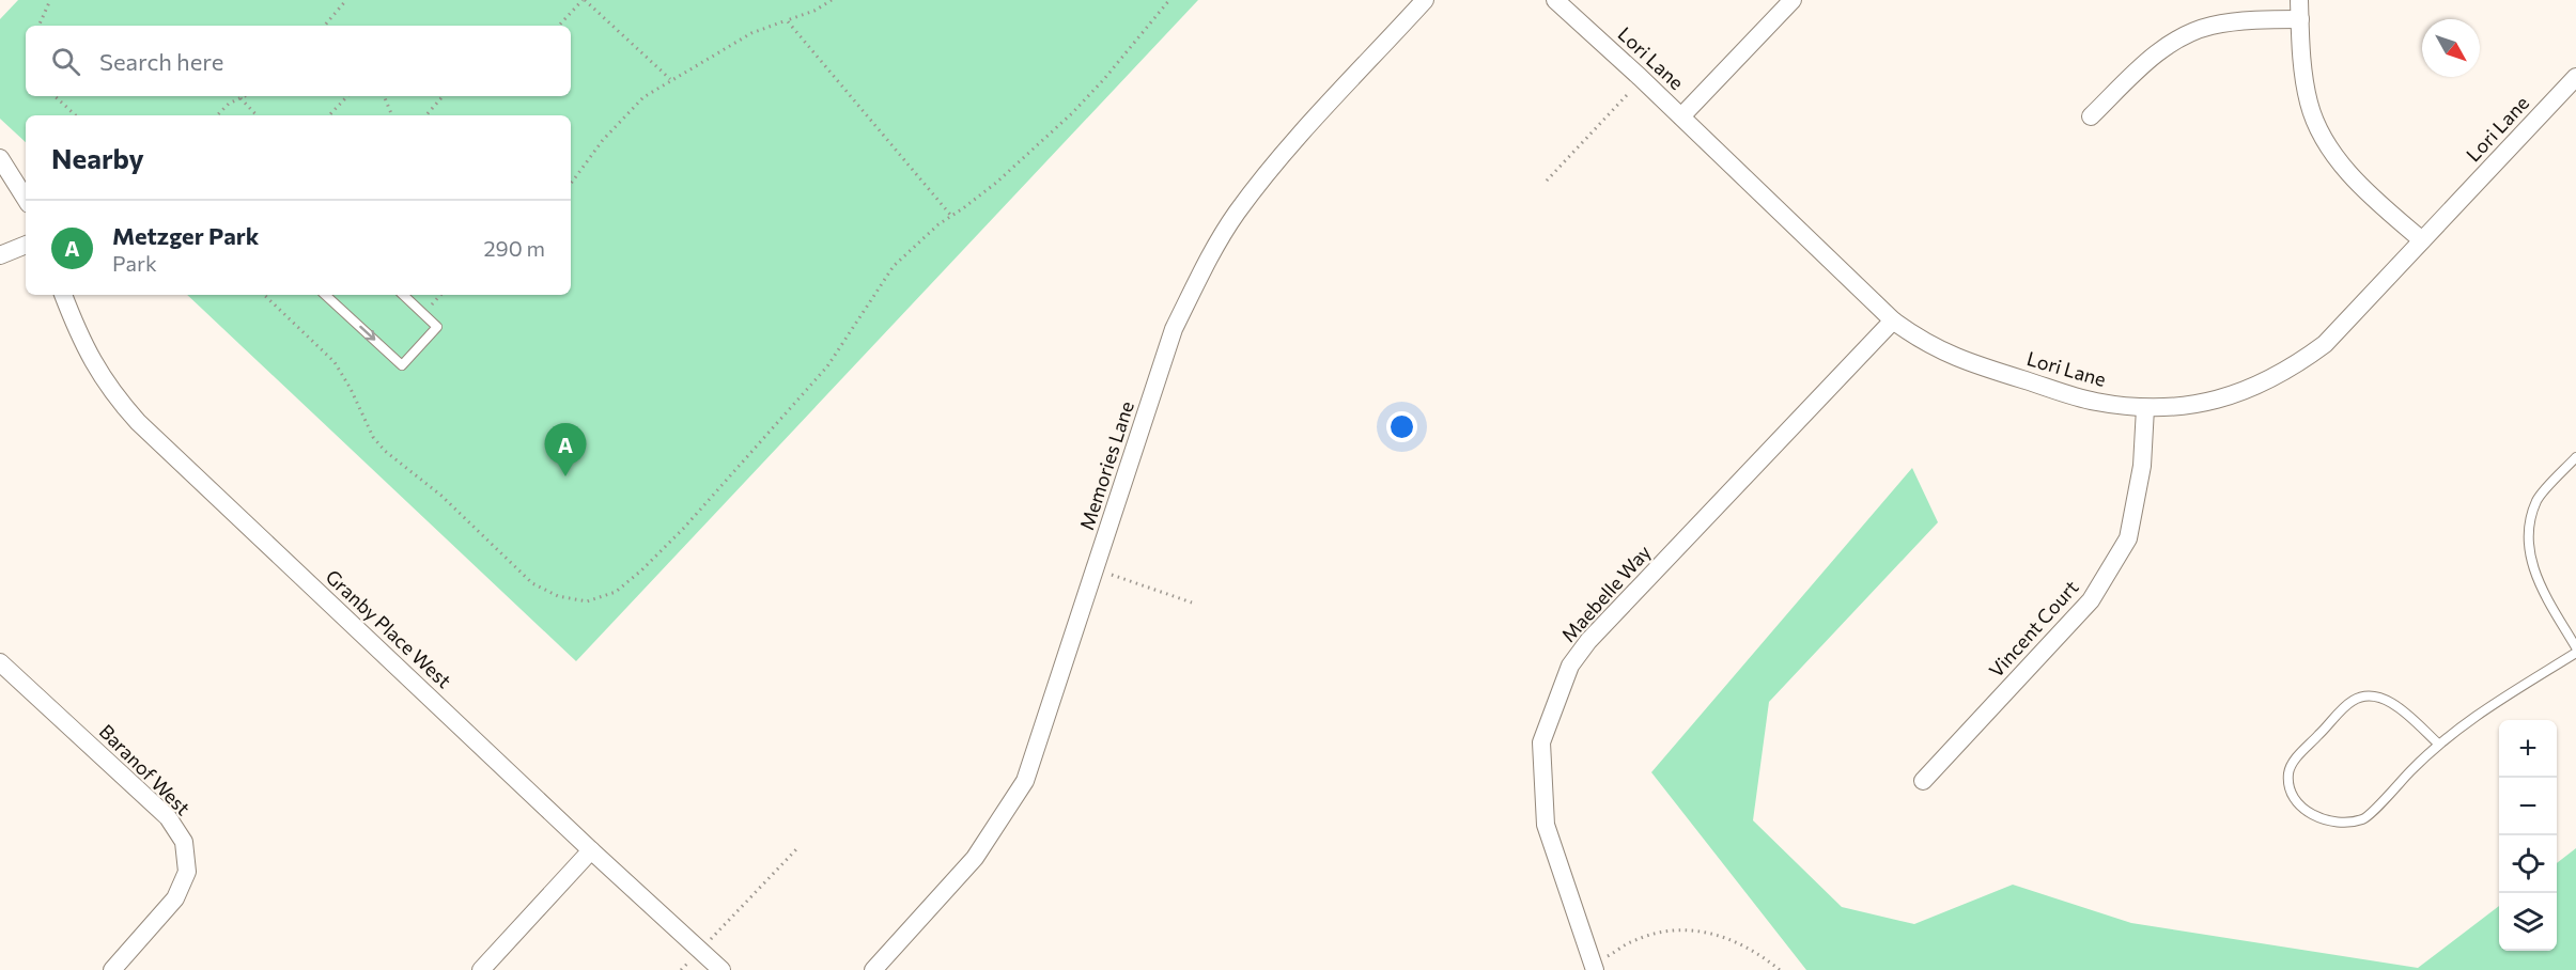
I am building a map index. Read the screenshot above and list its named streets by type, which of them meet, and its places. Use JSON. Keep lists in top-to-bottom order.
{
  "streets": {
    "street": [
      "Lori Lane",
      "Memories Lane",
      "Maebelle Way",
      "Granby Place West",
      "Vincent Court",
      "Baranof West"
    ]
  },
  "crossings": [
    ["Lori Lane", "Maebelle Way"],
    ["Lori Lane", "Vincent Court"]
  ],
  "north": "bottom right",
  "page": {
    "search": "Search here",
    "heading": "Nearby",
    "list": [
      {
        "mark": "A",
        "name": "Metzger Park",
        "note": "Park",
        "value": "290 m"
      }
    ],
    "pins": "A",
    "map_buttons": ["+", "−"]
  }
}
